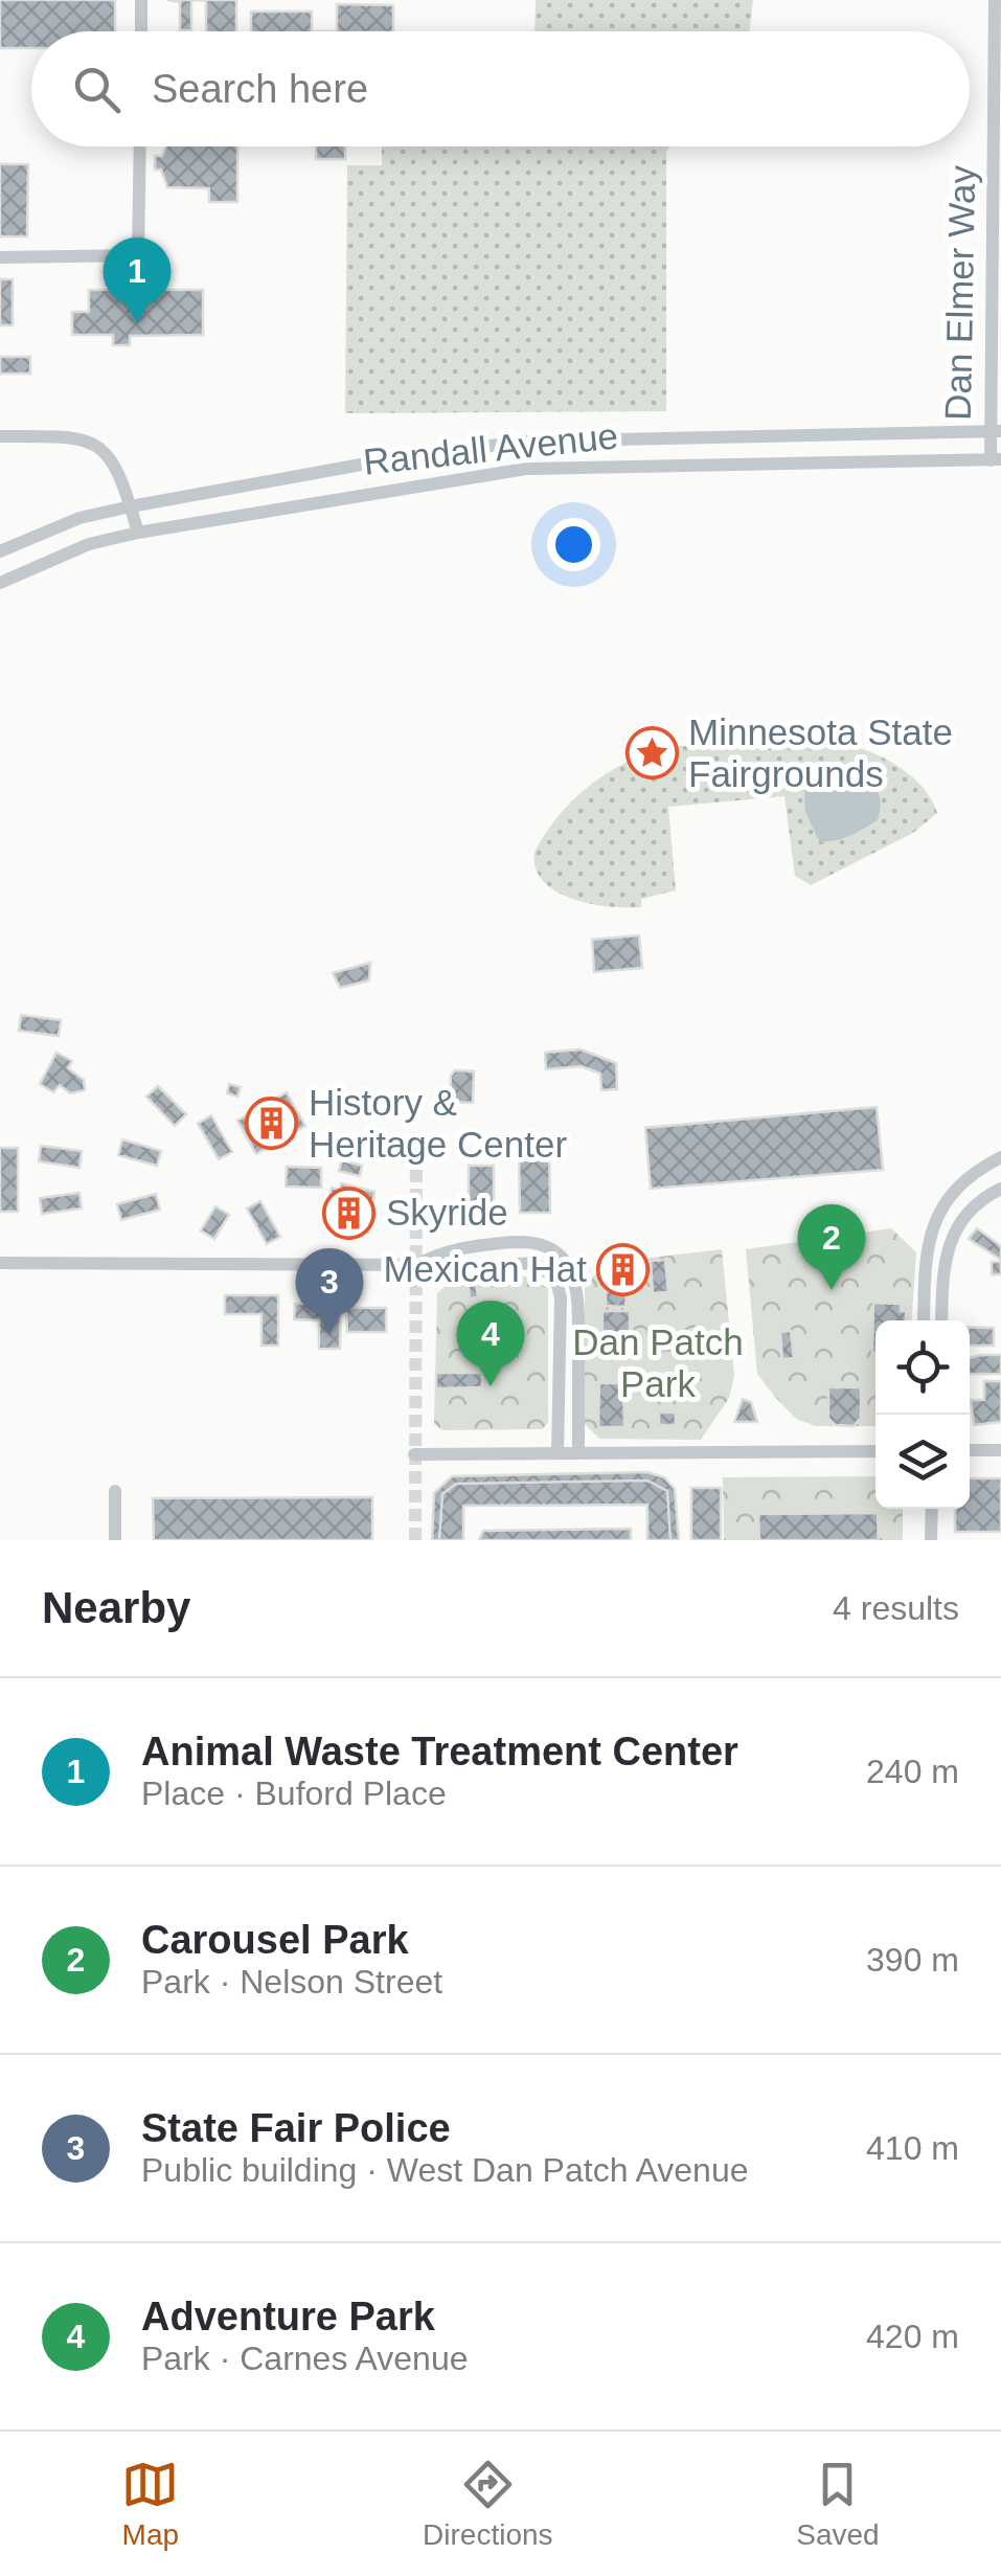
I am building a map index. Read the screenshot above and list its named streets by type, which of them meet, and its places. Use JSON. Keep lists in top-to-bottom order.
{
  "streets": {
    "street": ["Dan Elmer Way", "Randall Avenue"]
  },
  "crossings": [
    ["Dan Elmer Way", "Randall Avenue"]
  ],
  "parks": ["Dan Patch Park"],
  "places": {
    "place": ["Minnesota State Fairgrounds"],
    "building": ["History & Heritage Center", "Skyride", "Mexican Hat"]
  },
  "page": {
    "search": "Search here",
    "pins": [
      "1",
      "2",
      "3",
      "4"
    ],
    "heading": ["Nearby", "4 results"],
    "list": [
      {
        "mark": "1",
        "name": "Animal Waste Treatment Center",
        "note": "Place · Buford Place",
        "value": "240 m"
      },
      {
        "mark": "2",
        "name": "Carousel Park",
        "note": "Park · Nelson Street",
        "value": "390 m"
      },
      {
        "mark": "3",
        "name": "State Fair Police",
        "note": "Public building · West Dan Patch Avenue",
        "value": "410 m"
      },
      {
        "mark": "4",
        "name": "Adventure Park",
        "note": "Park · Carnes Avenue",
        "value": "420 m"
      }
    ],
    "nav": ["Map", "Directions", "Saved"]
  }
}
